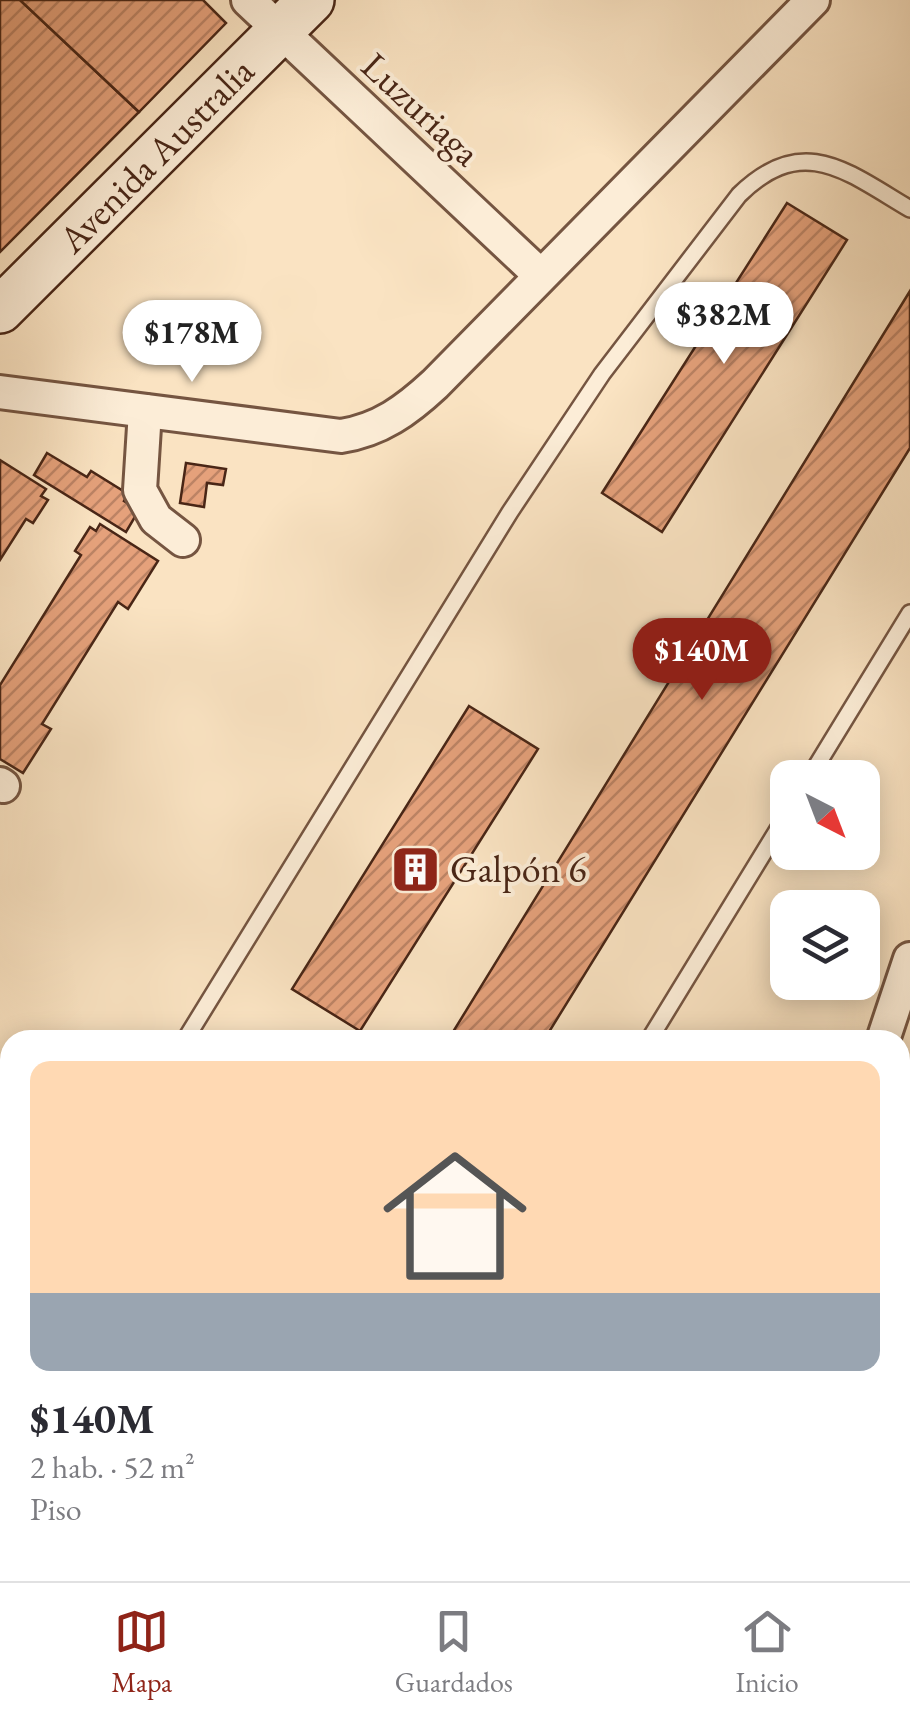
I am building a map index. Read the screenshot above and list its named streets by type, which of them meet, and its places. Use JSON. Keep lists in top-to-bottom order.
{
  "streets": {
    "main road": ["Avenida Australia"],
    "street": ["Luzuriaga"]
  },
  "crossings": [
    ["Luzuriaga", "Avenida Australia"]
  ],
  "places": {
    "building": ["Galpón 6"]
  },
  "north": "bottom right",
  "page": {
    "price": ["$382M", "$178M", "$140M"],
    "list": [
      {
        "name": "$140M",
        "note": "2 hab. · 52 m² · Piso"
      }
    ],
    "tabs": ["Mapa", "Guardados", "Inicio"]
  }
}
